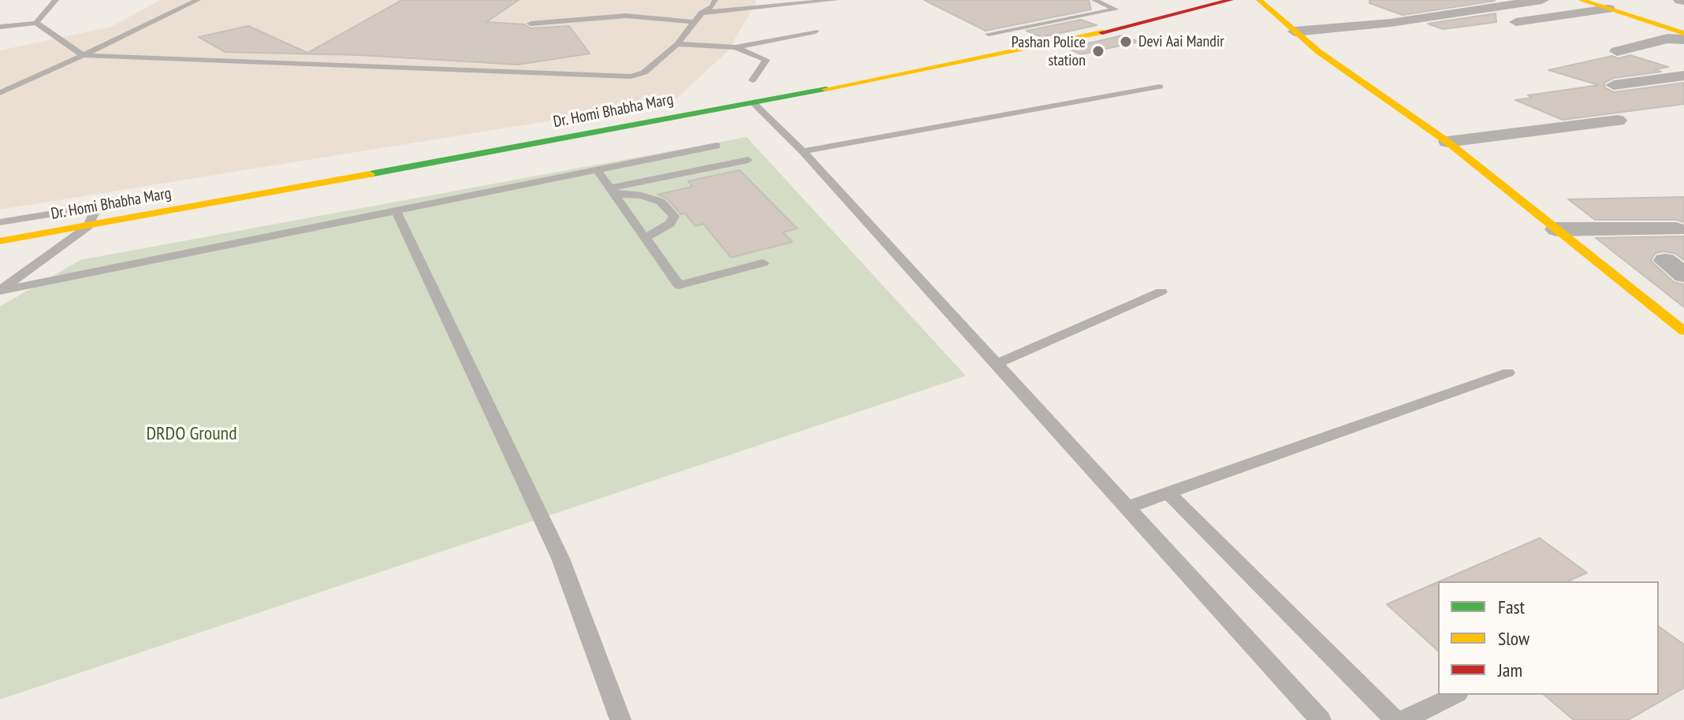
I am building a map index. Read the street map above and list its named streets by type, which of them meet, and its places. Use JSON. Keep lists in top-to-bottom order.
{
  "streets": {
    "main road": ["Dr. Homi Bhabha Marg"]
  },
  "parks": ["DRDO Ground"],
  "places": ["Devi Aai Mandir", "Pashan Police station"],
  "legend": ["Fast", "Slow", "Jam"]
}
